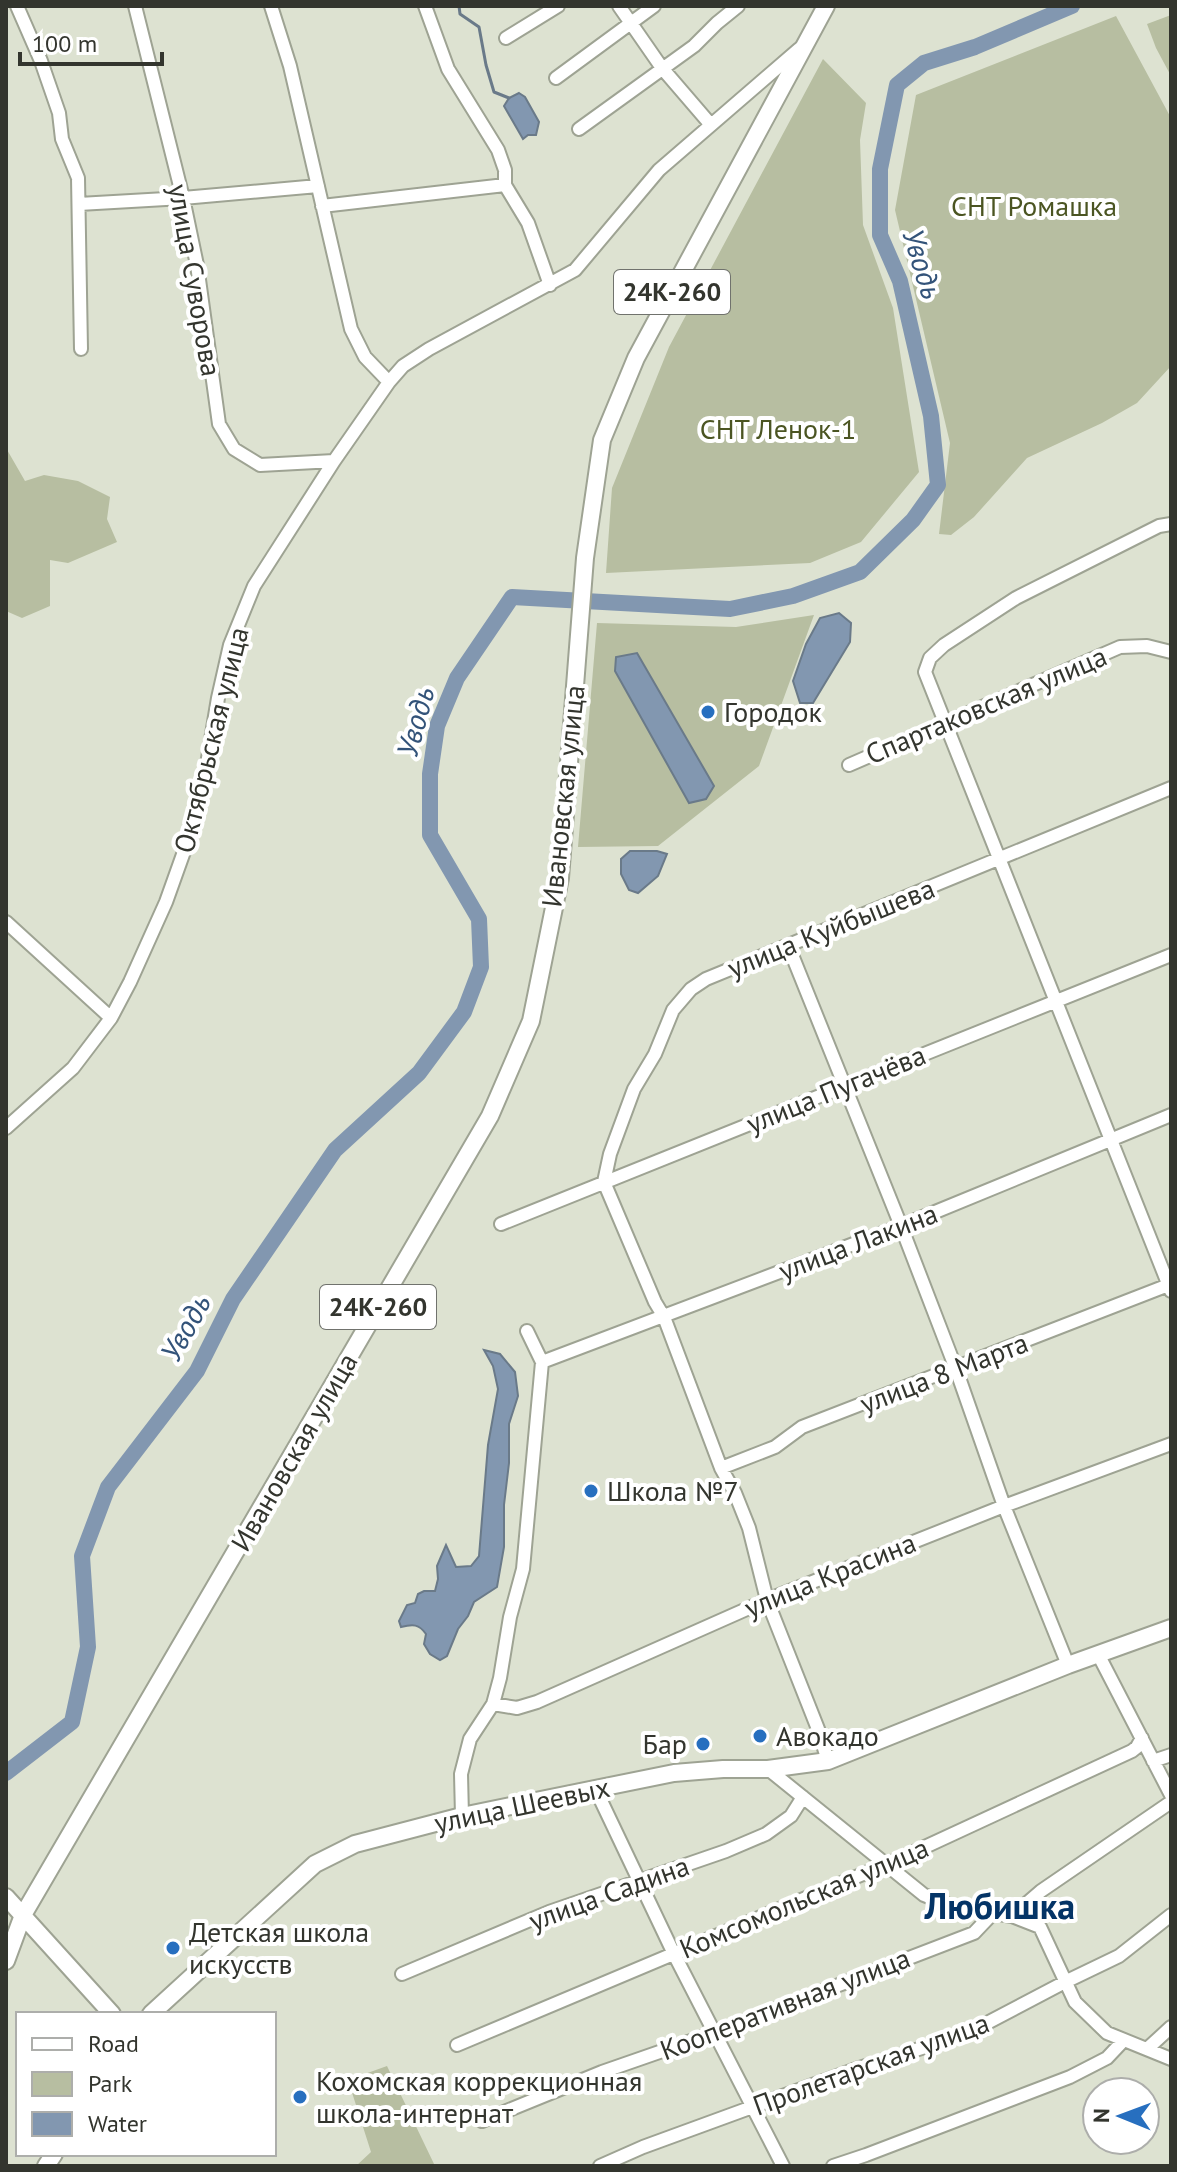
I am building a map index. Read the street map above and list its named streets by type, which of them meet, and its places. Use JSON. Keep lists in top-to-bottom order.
{
  "streets": {
    "main road": ["24К-260", "Ивановская улица", "улица Шеевых"],
    "street": [
      "улица Суворова",
      "Спартаковская улица",
      "Октябрьская улица",
      "улица Куйбышева",
      "улица Пугачёва",
      "улица Лакина",
      "улица 8 Марта",
      "улица Красина",
      "улица Садина",
      "Комсомольская улица",
      "Кооперативная улица",
      "Пролетарская улица"
    ]
  },
  "crossings": [
    ["улица Суворова", "Октябрьская улица"],
    ["24К-260", "Октябрьская улица"],
    ["24К-260", "Ивановская улица"],
    ["Октябрьская улица", "Ивановская улица"],
    ["улица Куйбышева", "улица Пугачёва"]
  ],
  "districts": ["Любишка"],
  "water": ["Уводь"],
  "parks": ["СНТ Ромашка", "СНТ Ленок-1"],
  "places": [
    "Городок",
    "Школа №7",
    "Авокадо",
    "Бар",
    "Детская школа искусств",
    "Кохомская коррекционная школа-интернат"
  ],
  "legend": ["Road", "Park", "Water"],
  "scale_bar": "100 m",
  "north": "left"
}
